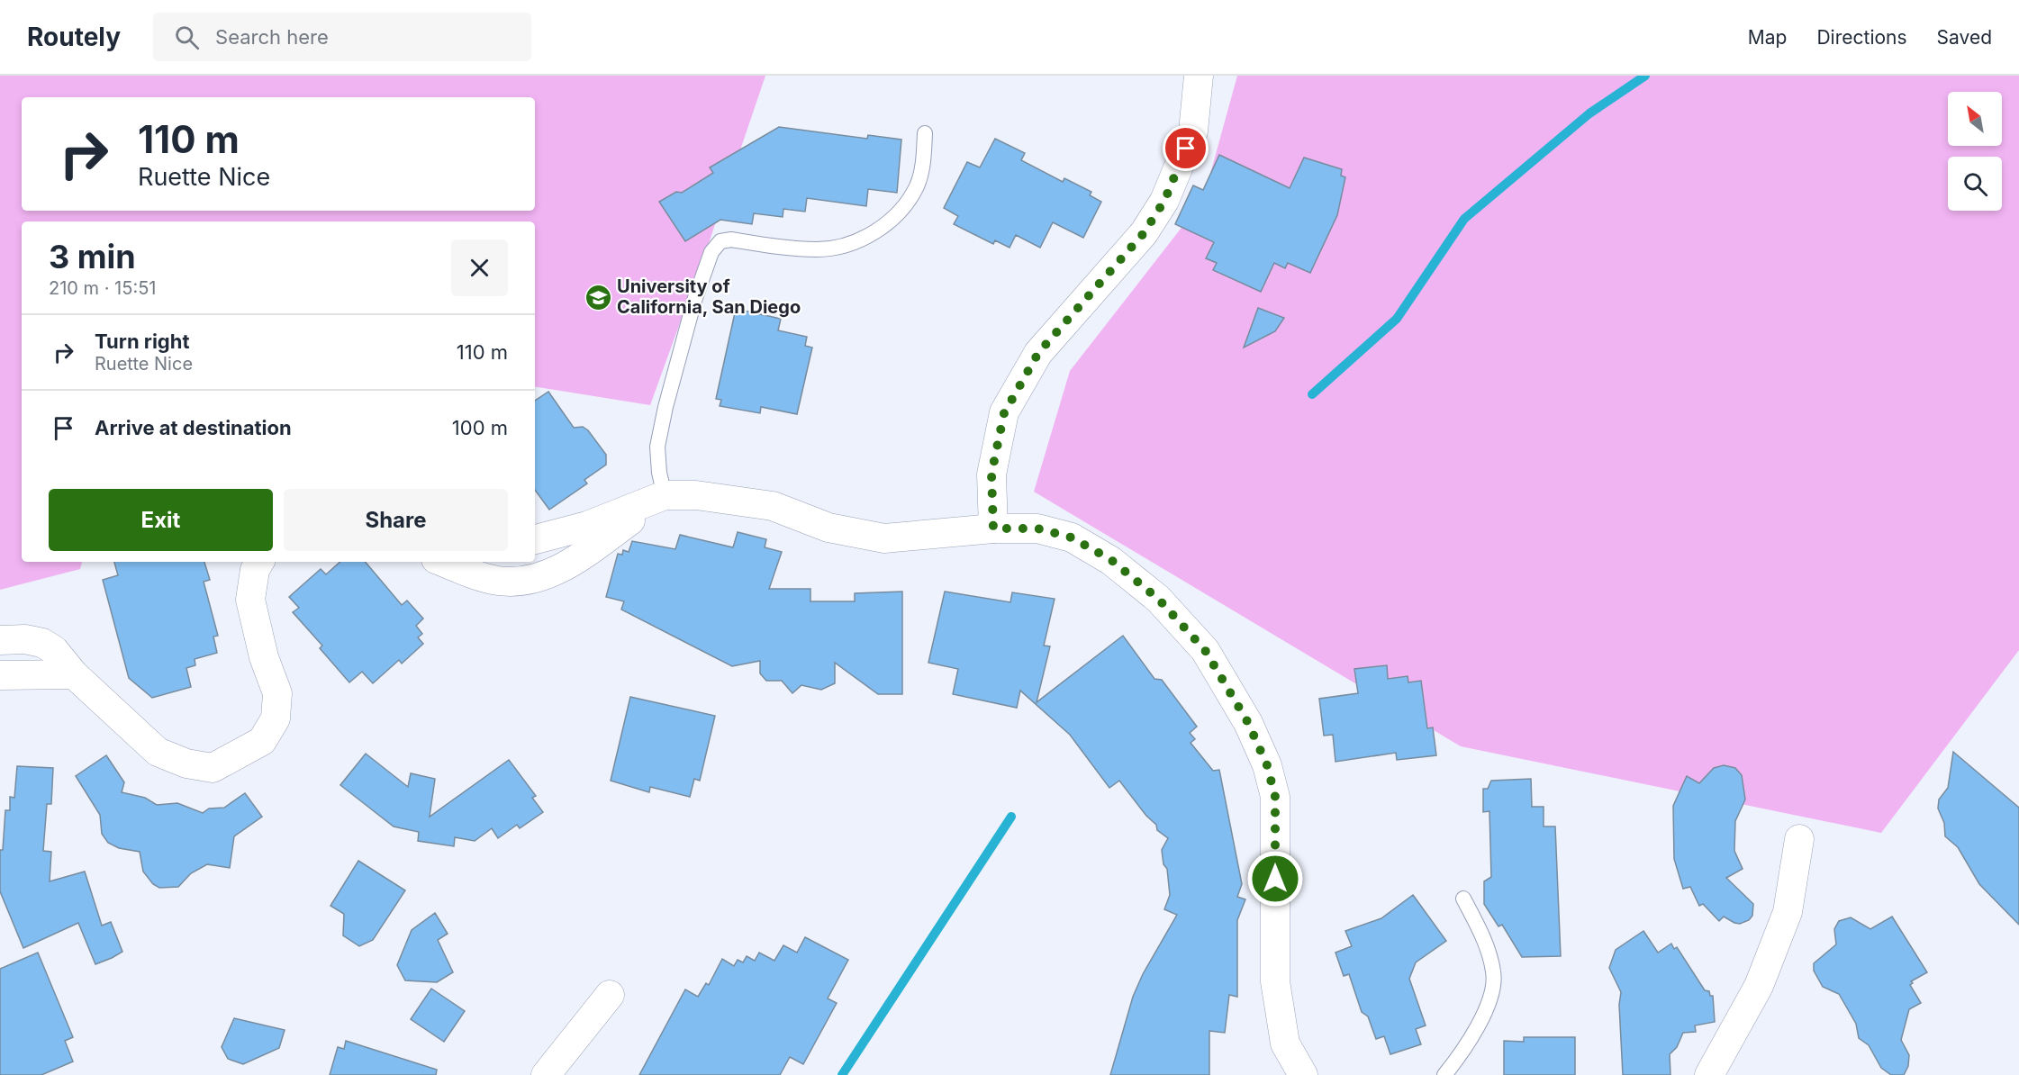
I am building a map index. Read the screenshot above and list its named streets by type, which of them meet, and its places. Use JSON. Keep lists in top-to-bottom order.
{
  "places": {
    "school or university": ["University of California, San Diego"]
  },
  "north": "top left",
  "page": {
    "header": "Routely",
    "search": "Search here",
    "nav": ["Map", "Directions", "Saved"],
    "turn": ["110 m", "Ruette Nice"],
    "heading": ["3 min", "210 m · 15:51"],
    "list": [
      {
        "name": "Turn right",
        "note": "Ruette Nice",
        "value": "110 m"
      },
      {
        "name": "Arrive at destination",
        "value": "100 m"
      }
    ],
    "buttons": ["Exit", "Share"]
  }
}
